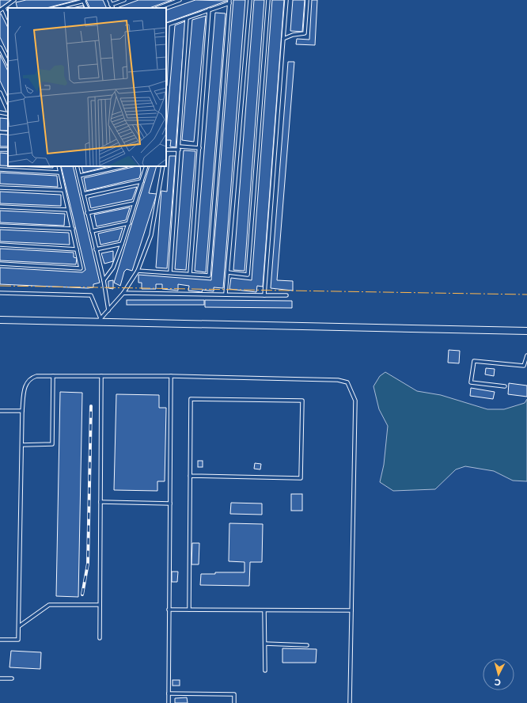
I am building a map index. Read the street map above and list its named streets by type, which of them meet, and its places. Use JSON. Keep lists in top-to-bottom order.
{
  "north": "bottom"
}
